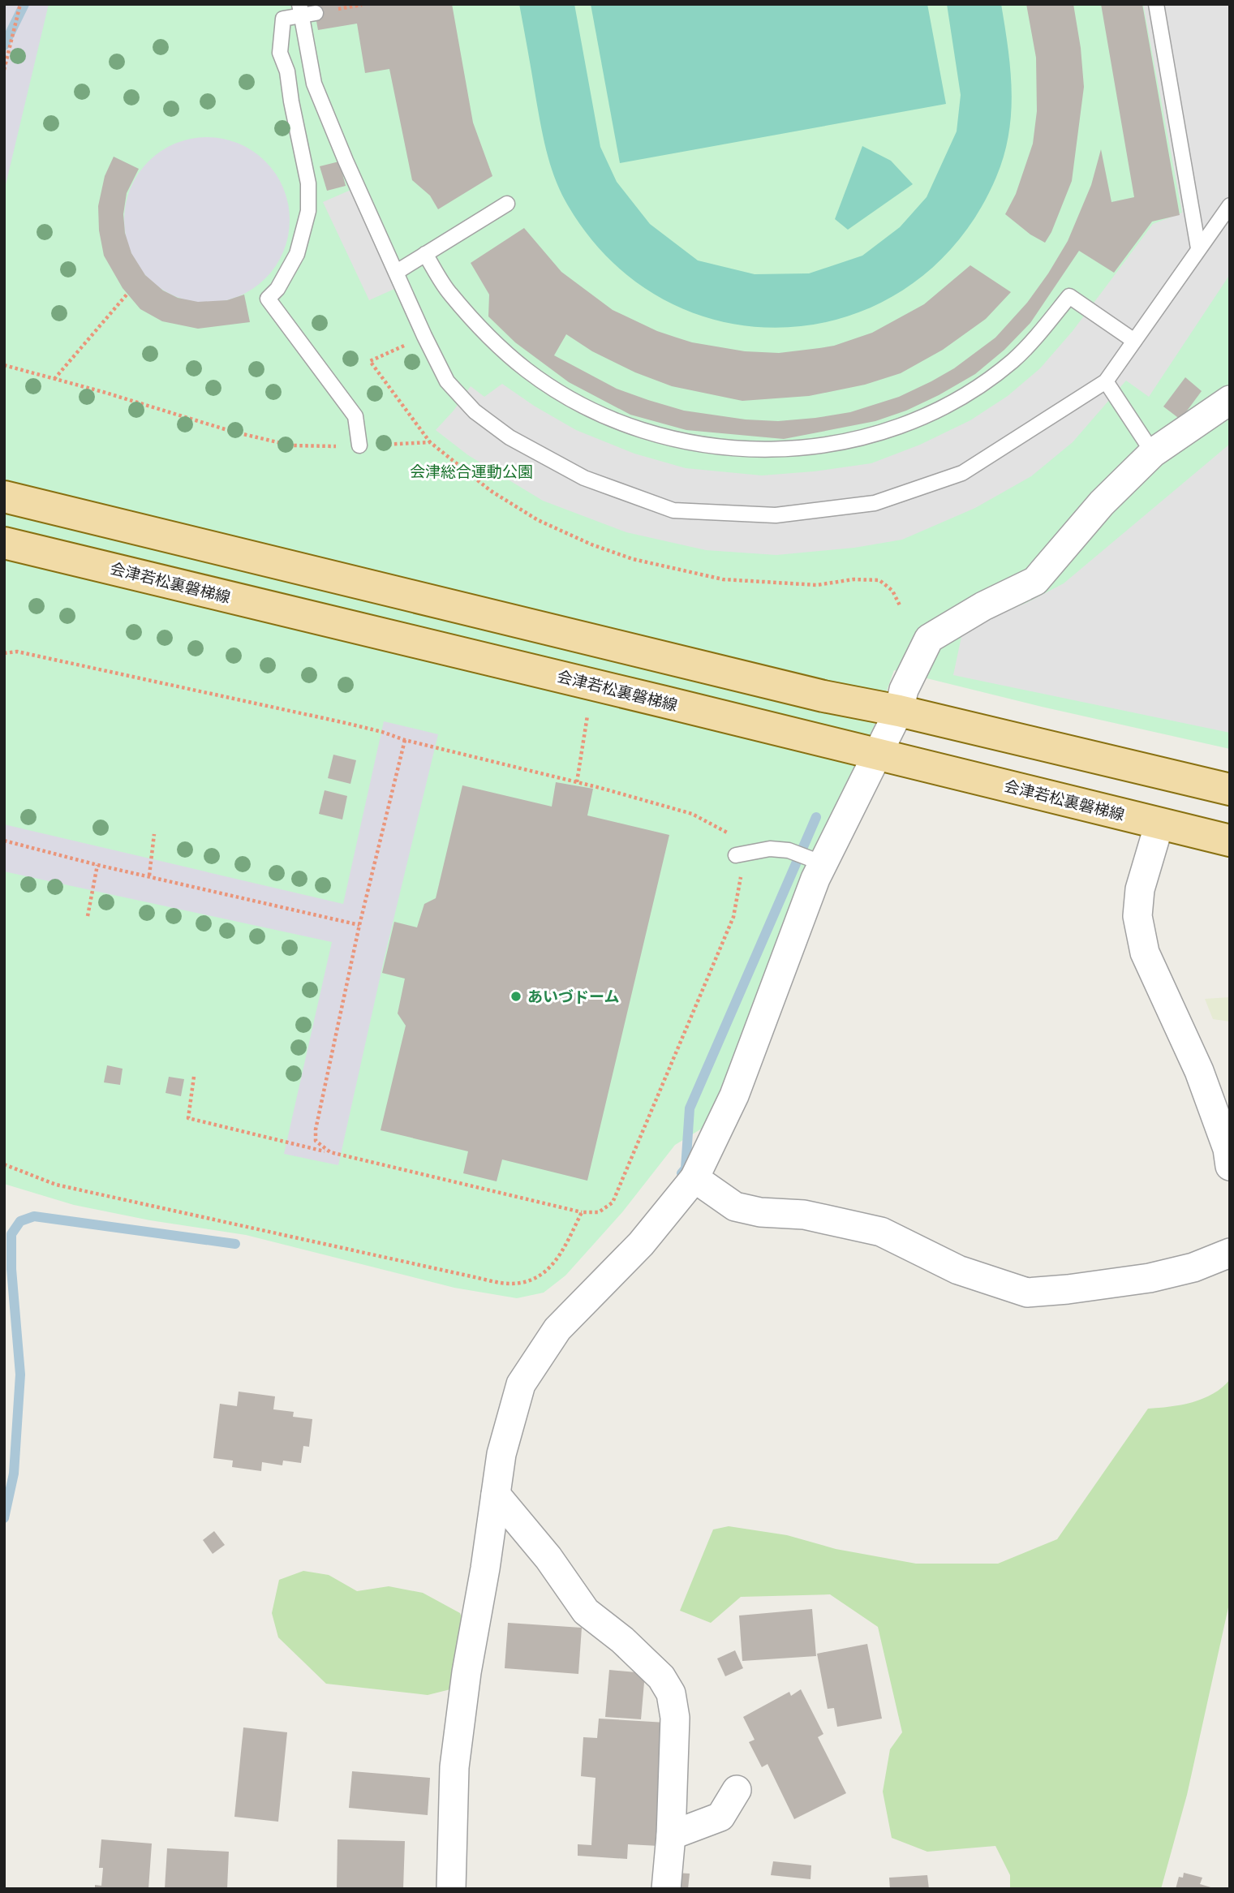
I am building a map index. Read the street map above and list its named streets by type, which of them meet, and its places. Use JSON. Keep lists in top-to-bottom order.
{
  "streets": {
    "main road": ["会津若松裏磐梯線"]
  },
  "parks": ["会津総合運動公園"],
  "places": ["あいづドーム"]
}
